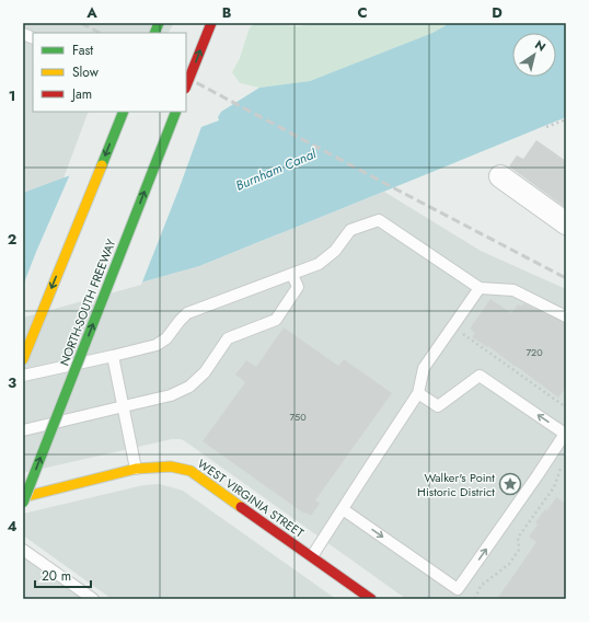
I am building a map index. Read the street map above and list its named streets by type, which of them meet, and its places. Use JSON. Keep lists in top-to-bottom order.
{
  "streets": {
    "main road": ["NORTH-SOUTH FREEWAY", "WEST VIRGINIA STREET"]
  },
  "water": ["Burnham Canal"],
  "places": {
    "place": ["Walker's Point Historic District"]
  },
  "house_numbers": ["720", "750"],
  "legend": ["Fast", "Slow", "Jam"],
  "scale_bar": "20 m",
  "north": "top right",
  "grid": {
    "columns": [
      "A",
      "B",
      "C",
      "D"
    ],
    "rows": [
      "1",
      "2",
      "3",
      "4"
    ]
  }
}
